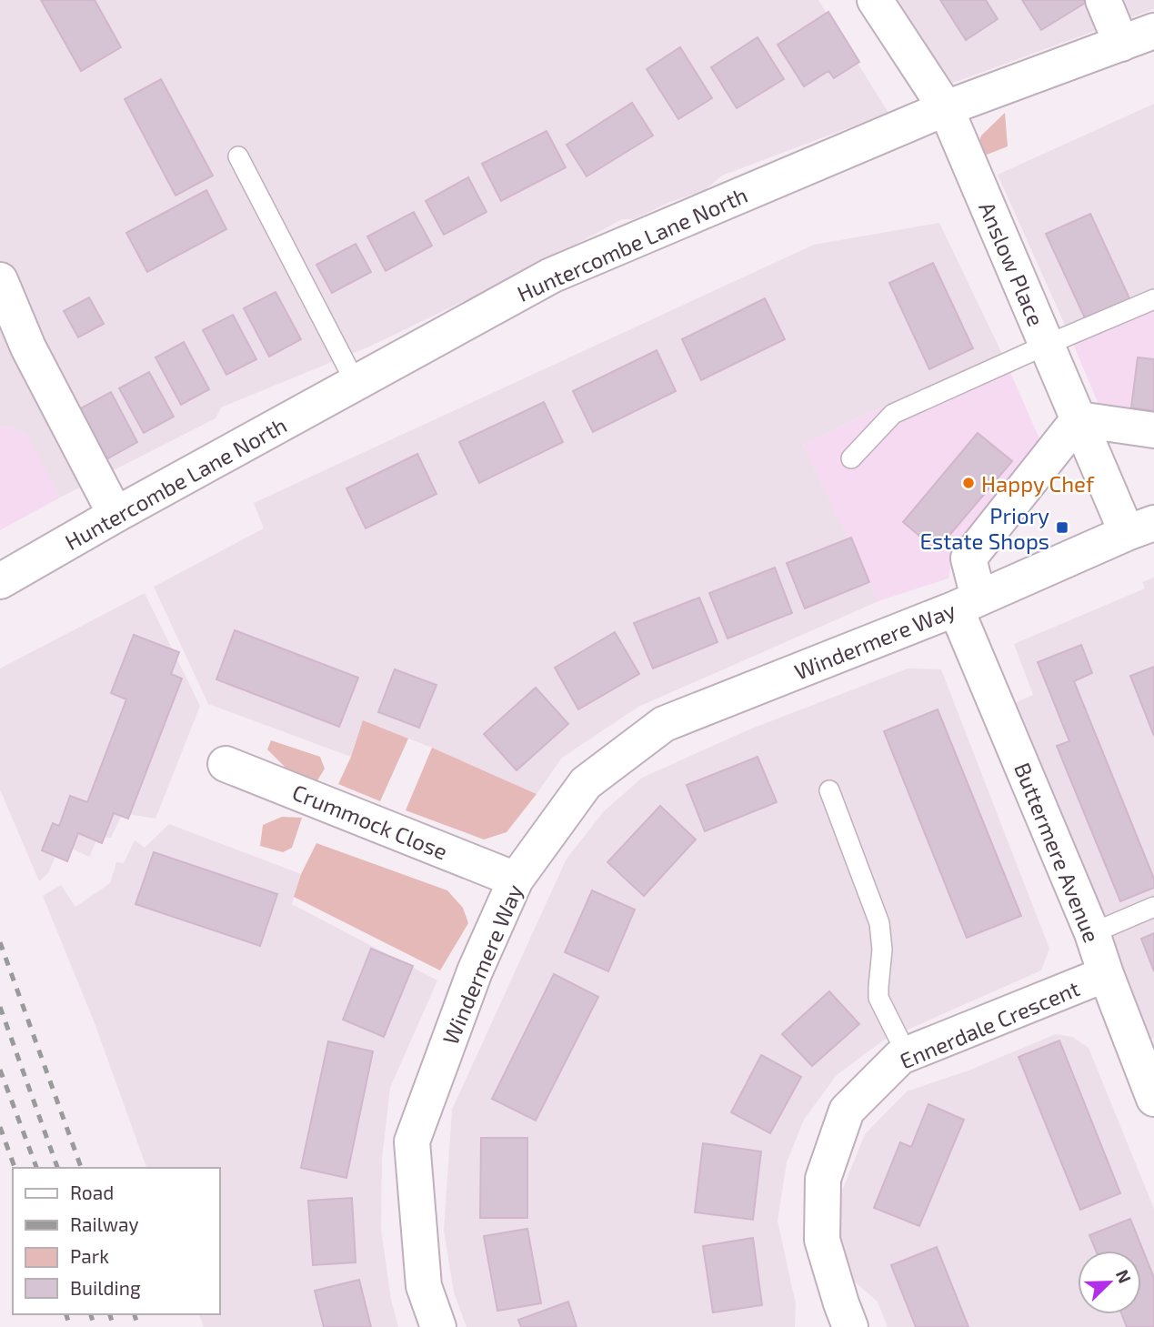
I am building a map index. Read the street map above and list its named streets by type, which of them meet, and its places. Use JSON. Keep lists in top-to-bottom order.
{
  "streets": {
    "street": [
      "Huntercombe Lane North",
      "Anslow Place",
      "Windermere Way",
      "Crummock Close",
      "Buttermere Avenue",
      "Ennerdale Crescent"
    ]
  },
  "crossings": [
    ["Huntercombe Lane North", "Anslow Place"],
    ["Anslow Place", "Windermere Way"],
    ["Windermere Way", "Crummock Close"],
    ["Windermere Way", "Buttermere Avenue"],
    ["Buttermere Avenue", "Ennerdale Crescent"]
  ],
  "places": {
    "other": ["Happy Chef"],
    "transit": ["Priory Estate Shops"]
  },
  "legend": [
    "Road",
    "Railway",
    "Park",
    "Building"
  ],
  "north": "top right"
}
